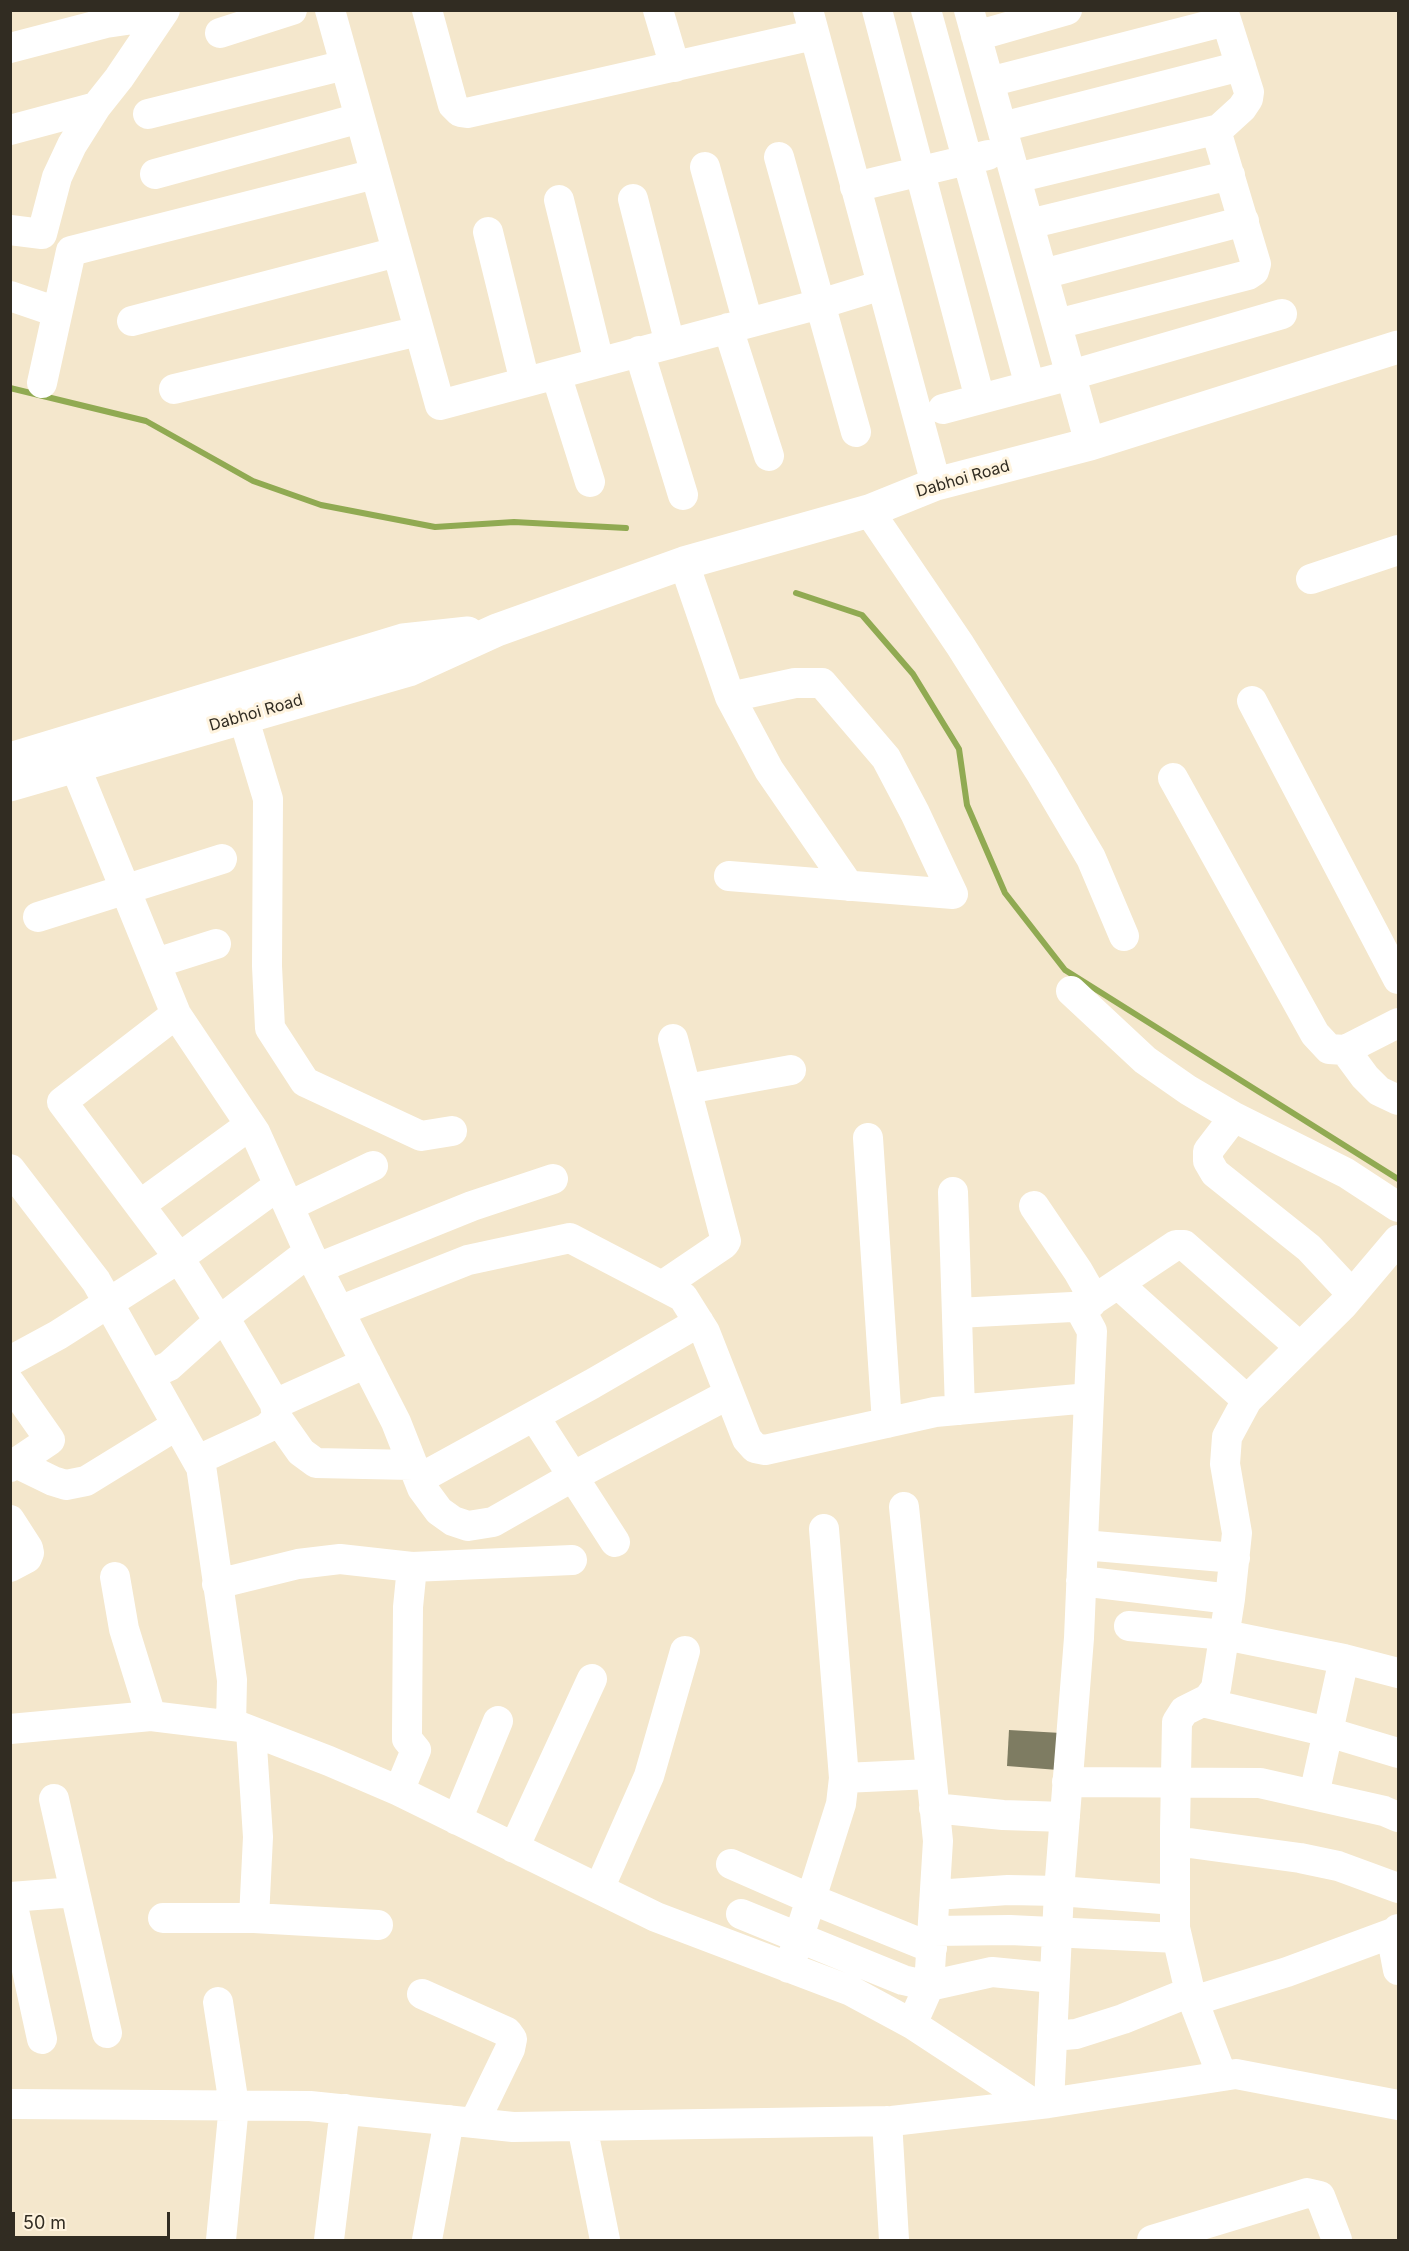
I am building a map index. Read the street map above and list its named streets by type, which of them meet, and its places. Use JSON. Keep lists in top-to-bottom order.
{
  "streets": {
    "main road": ["Dabhoi Road"]
  },
  "scale_bar": "50 m"
}
